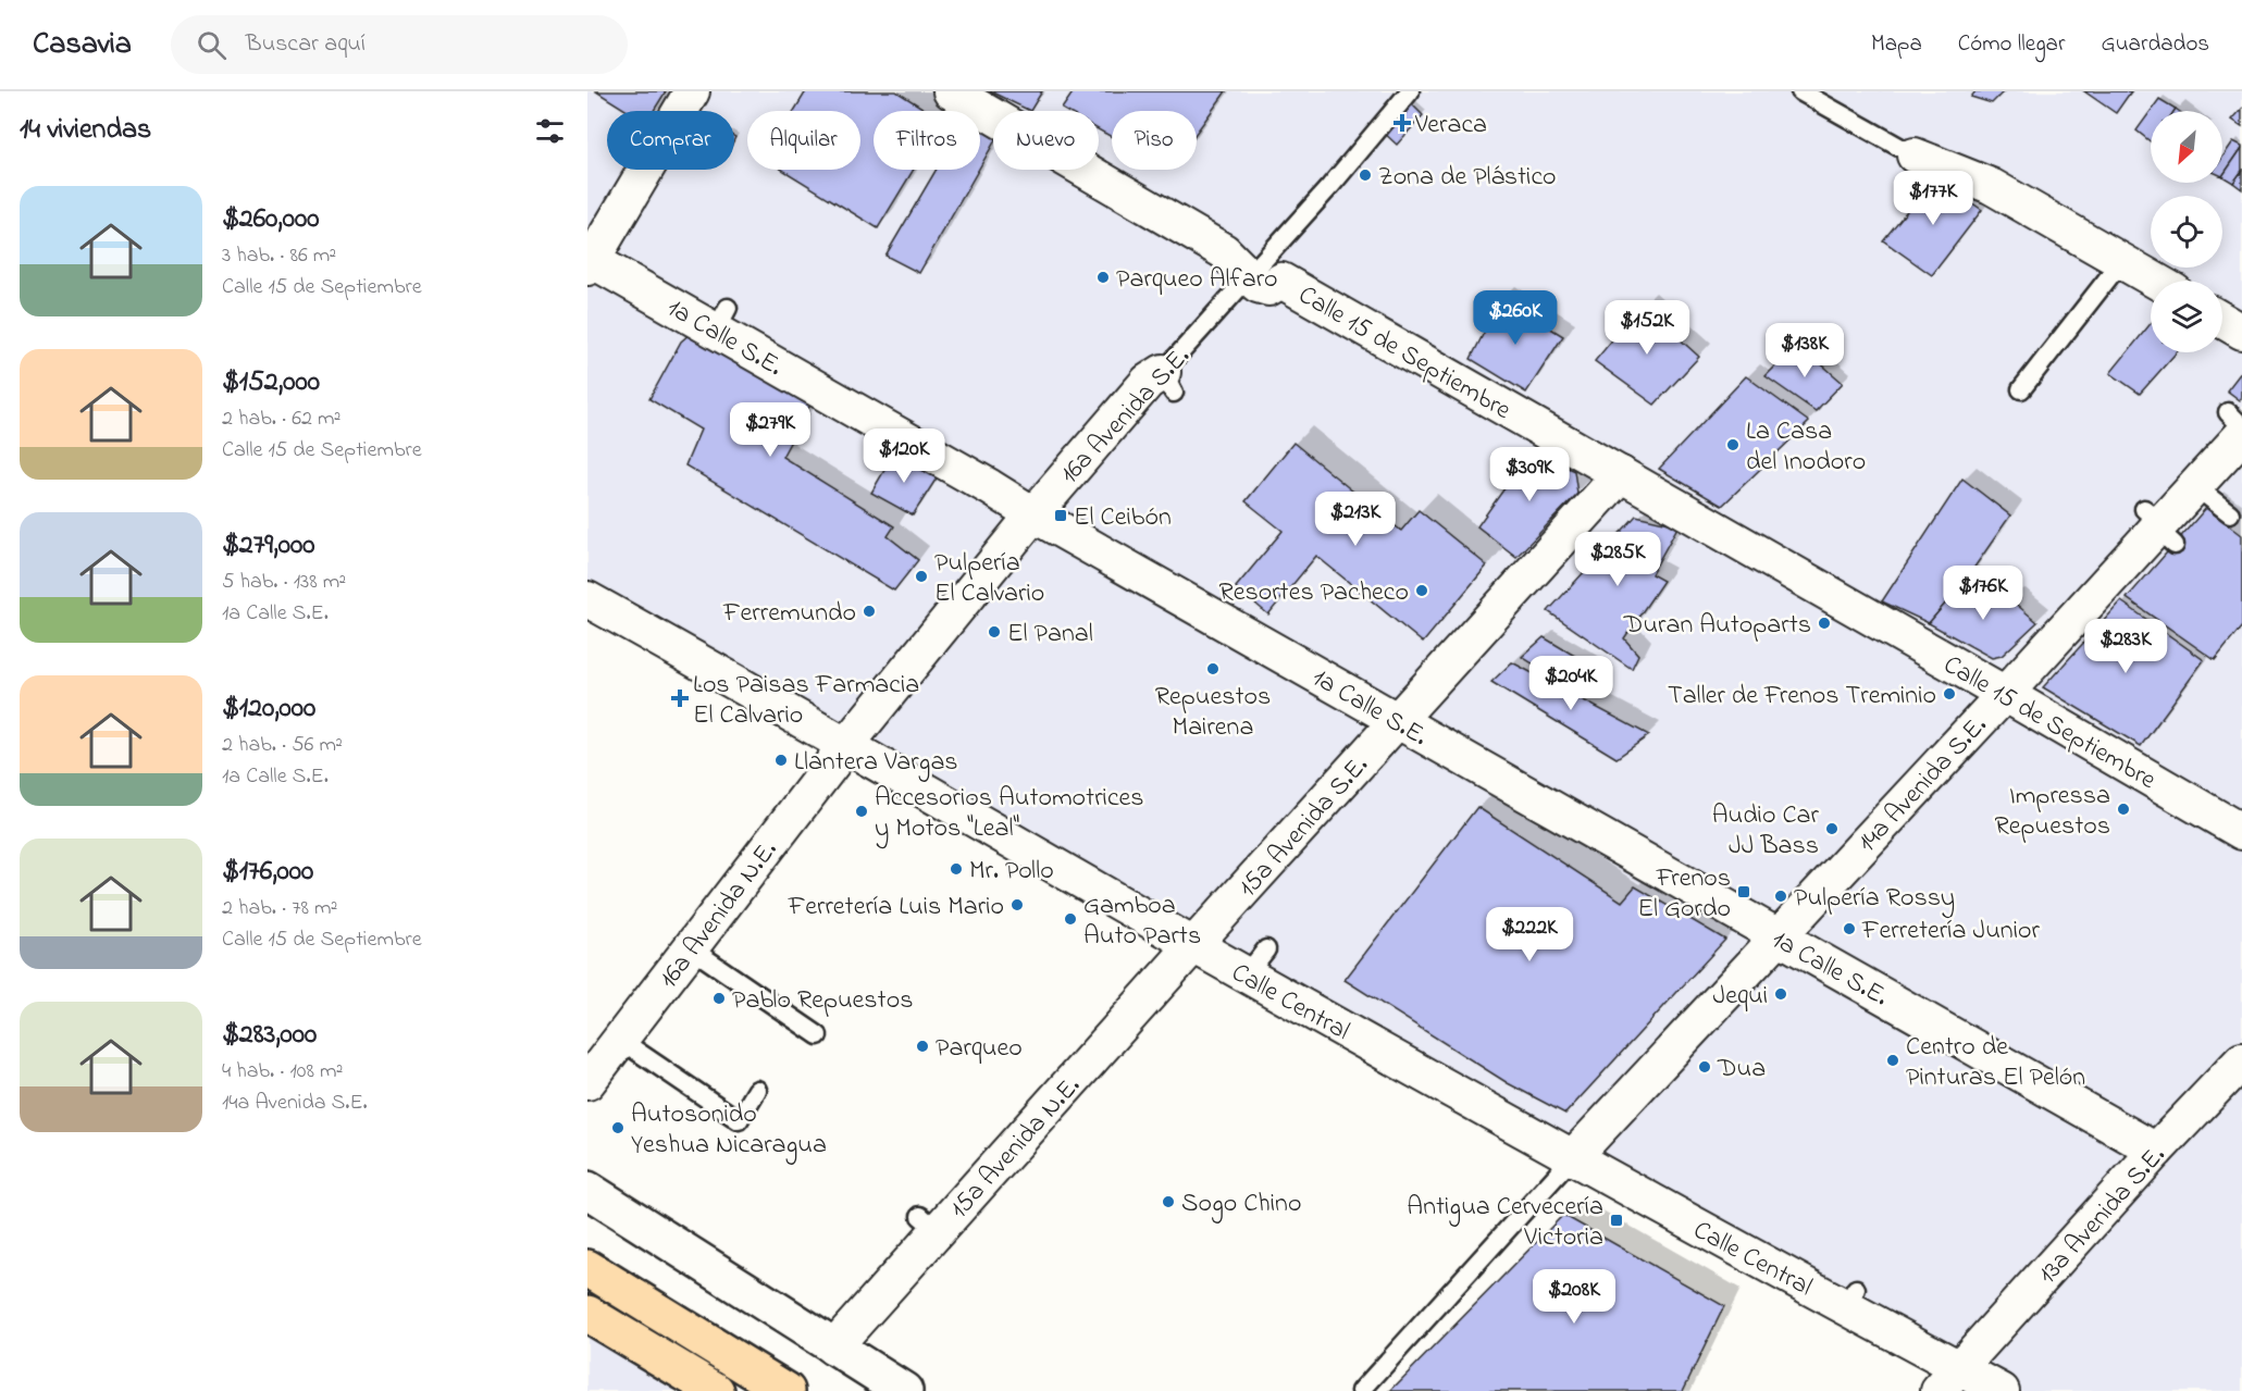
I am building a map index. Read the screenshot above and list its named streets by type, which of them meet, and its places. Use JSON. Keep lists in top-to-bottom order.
{
  "streets": {
    "street": [
      "1a Calle S.E.",
      "Calle 15 de Septiembre",
      "16a Avenida S.E.",
      "14a Avenida S.E.",
      "15a Avenida S.E.",
      "16a Avenida N.E.",
      "Calle Central",
      "15a Avenida N.E.",
      "13a Avenida S.E."
    ]
  },
  "crossings": [
    ["1a Calle S.E.", "16a Avenida S.E."],
    ["1a Calle S.E.", "14a Avenida S.E."],
    ["1a Calle S.E.", "15a Avenida S.E."],
    ["1a Calle S.E.", "13a Avenida S.E."],
    ["Calle 15 de Septiembre", "16a Avenida S.E."],
    ["Calle 15 de Septiembre", "14a Avenida S.E."],
    ["Calle 15 de Septiembre", "15a Avenida S.E."],
    ["16a Avenida S.E.", "16a Avenida N.E."],
    ["16a Avenida S.E.", "Calle Central"],
    ["14a Avenida S.E.", "Calle Central"],
    ["15a Avenida S.E.", "Calle Central"],
    ["15a Avenida S.E.", "15a Avenida N.E."],
    ["16a Avenida N.E.", "Calle Central"],
    ["Calle Central", "15a Avenida N.E."],
    ["Calle Central", "13a Avenida S.E."]
  ],
  "places": {
    "health": ["Veraca", "Los Paisas Farmacia El Calvario"],
    "other": [
      "Zona de Plástico",
      "Parqueo Alfaro",
      "La Casa del Inodoro",
      "Pulpería El Calvario",
      "Resortes Pacheco",
      "Ferremundo",
      "Duran Autoparts",
      "El Panal",
      "Repuestos Mairena",
      "Taller de Frenos Treminio",
      "Llantera Vargas",
      "Impressa Repuestos",
      "Accesorios Automotrices y Motos \"Leal\"",
      "Audio Car JJ Bass",
      "Mr. Pollo",
      "Pulpería Rossy",
      "Ferretería Luis Mario",
      "Gamboa Auto Parts",
      "Ferretería Junior",
      "Jequi",
      "Pablo Repuestos",
      "Parqueo",
      "Centro de Pinturas El Pelón",
      "Dua",
      "Autosonido Yeshua Nicaragua",
      "Sogo Chino"
    ],
    "transit": ["El Ceibón", "Frenos El Gordo", "Antigua Cervecería Victoria"]
  },
  "north": "bottom left",
  "page": {
    "header": "Casavia",
    "search": "Buscar aquí",
    "nav": ["Mapa", "Cómo llegar", "Guardados"],
    "heading": "14 viviendas",
    "chip": [
      "Comprar",
      "Alquilar",
      "Filtros",
      "Nuevo",
      "Piso"
    ],
    "list": [
      {
        "name": "$260,000",
        "note": "3 hab. · 86 m² · Calle 15 de Septiembre"
      },
      {
        "name": "$152,000",
        "note": "2 hab. · 62 m² · Calle 15 de Septiembre"
      },
      {
        "name": "$279,000",
        "note": "5 hab. · 138 m² · 1a Calle S.E."
      },
      {
        "name": "$120,000",
        "note": "2 hab. · 56 m² · 1a Calle S.E."
      },
      {
        "name": "$176,000",
        "note": "2 hab. · 78 m² · Calle 15 de Septiembre"
      },
      {
        "name": "$283,000",
        "note": "4 hab. · 108 m² · 14a Avenida S.E."
      }
    ],
    "price": [
      "$177K",
      "$260K",
      "$152K",
      "$138K",
      "$279K",
      "$120K",
      "$309K",
      "$213K",
      "$285K",
      "$176K",
      "$283K",
      "$204K",
      "$222K",
      "$208K"
    ]
  }
}
